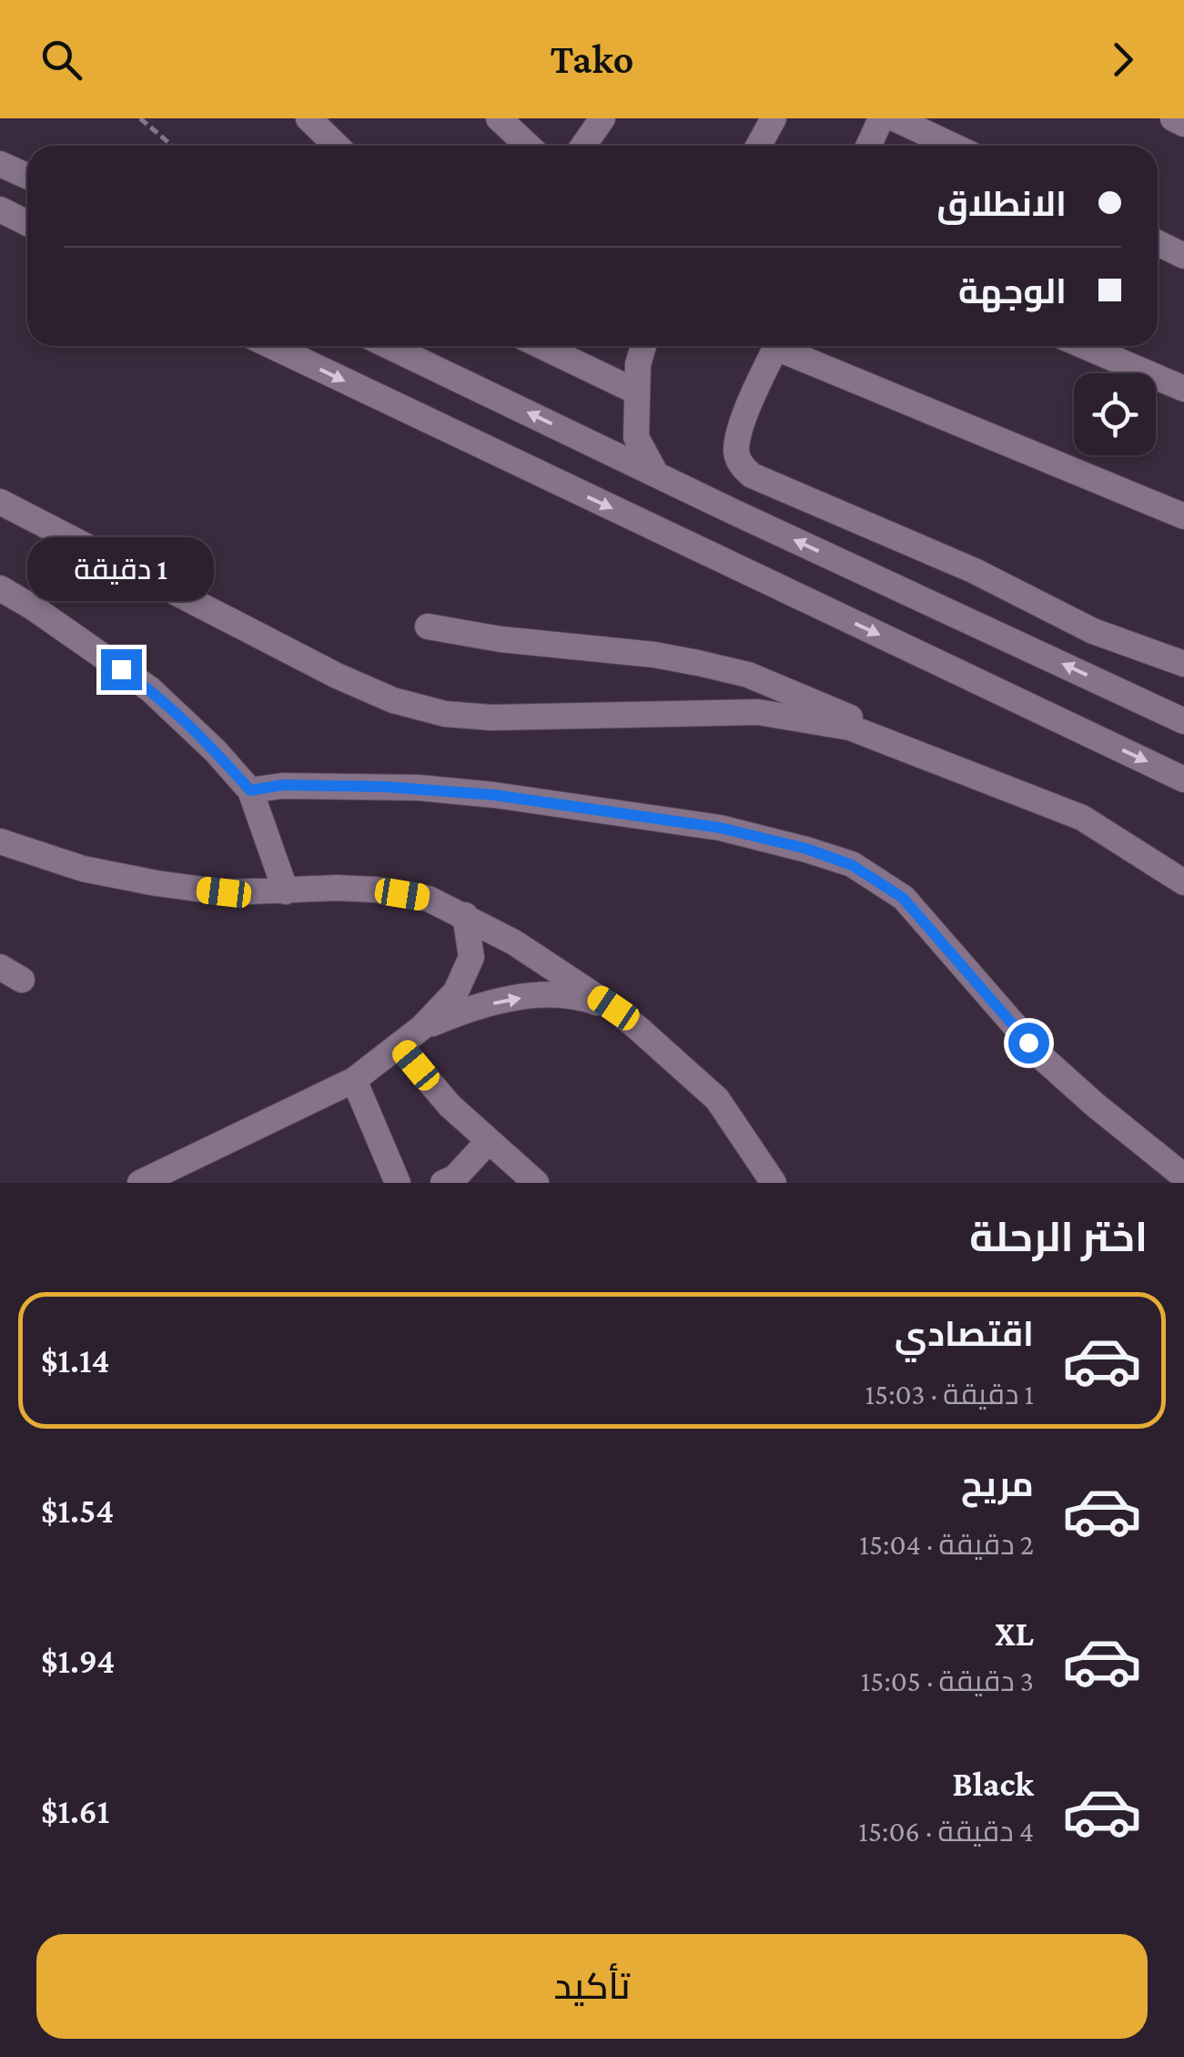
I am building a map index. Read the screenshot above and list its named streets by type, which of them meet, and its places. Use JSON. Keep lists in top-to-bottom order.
{
  "page": {
    "header": "Tako",
    "banner": ["الانطلاق", "الوجهة"],
    "bubble": "1 دقيقة",
    "heading": "اختر الرحلة",
    "list": [
      {
        "name": "اقتصادي",
        "note": "1 دقيقة · 15:03",
        "value": "$1.14"
      },
      {
        "name": "مريح",
        "note": "2 دقيقة · 15:04",
        "value": "$1.54"
      },
      {
        "name": "XL",
        "note": "3 دقيقة · 15:05",
        "value": "$1.94"
      },
      {
        "name": "Black",
        "note": "4 دقيقة · 15:06",
        "value": "$1.61"
      }
    ],
    "buttons": "تأكيد"
  }
}
